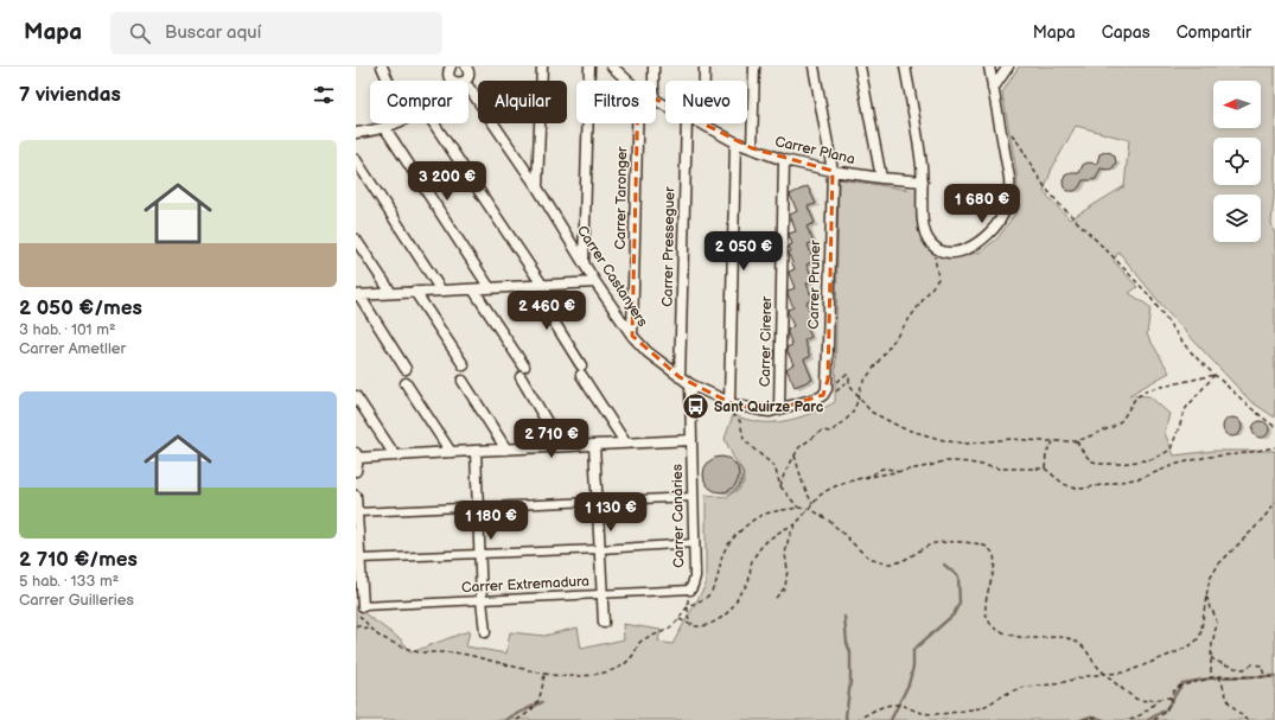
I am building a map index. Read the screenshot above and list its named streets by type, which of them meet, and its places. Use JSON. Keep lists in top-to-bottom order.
{
  "streets": {
    "street": [
      "Carrer Plana",
      "Carrer Taronger",
      "Carrer Presseguer",
      "Carrer Castanyers",
      "Carrer Pruner",
      "Carrer Cirerer",
      "Carrer Canàries",
      "Carrer Extremadura"
    ]
  },
  "crossings": [
    ["Carrer Plana", "Carrer Pruner"],
    ["Carrer Plana", "Carrer Cirerer"],
    ["Carrer Taronger", "Carrer Castanyers"],
    ["Carrer Presseguer", "Carrer Castanyers"],
    ["Carrer Castanyers", "Carrer Pruner"],
    ["Carrer Castanyers", "Carrer Cirerer"],
    ["Carrer Castanyers", "Carrer Canàries"],
    ["Carrer Canàries", "Carrer Extremadura"]
  ],
  "places": {
    "bus stop": ["Sant Quirze Parc"]
  },
  "north": "left",
  "page": {
    "header": "Mapa",
    "search": "Buscar aquí",
    "nav": ["Mapa", "Capas", "Compartir"],
    "heading": "7 viviendas",
    "chip": [
      "Comprar",
      "Alquilar",
      "Filtros",
      "Nuevo"
    ],
    "list": [
      {
        "name": "2 050 €/mes",
        "note": "3 hab. · 101 m² · Carrer Ametller"
      },
      {
        "name": "2 710 €/mes",
        "note": "5 hab. · 133 m² · Carrer Guilleries"
      }
    ],
    "price": [
      "3 200 €",
      "1 680 €",
      "2 050 €",
      "2 460 €",
      "2 710 €",
      "1 130 €",
      "1 180 €"
    ]
  }
}
